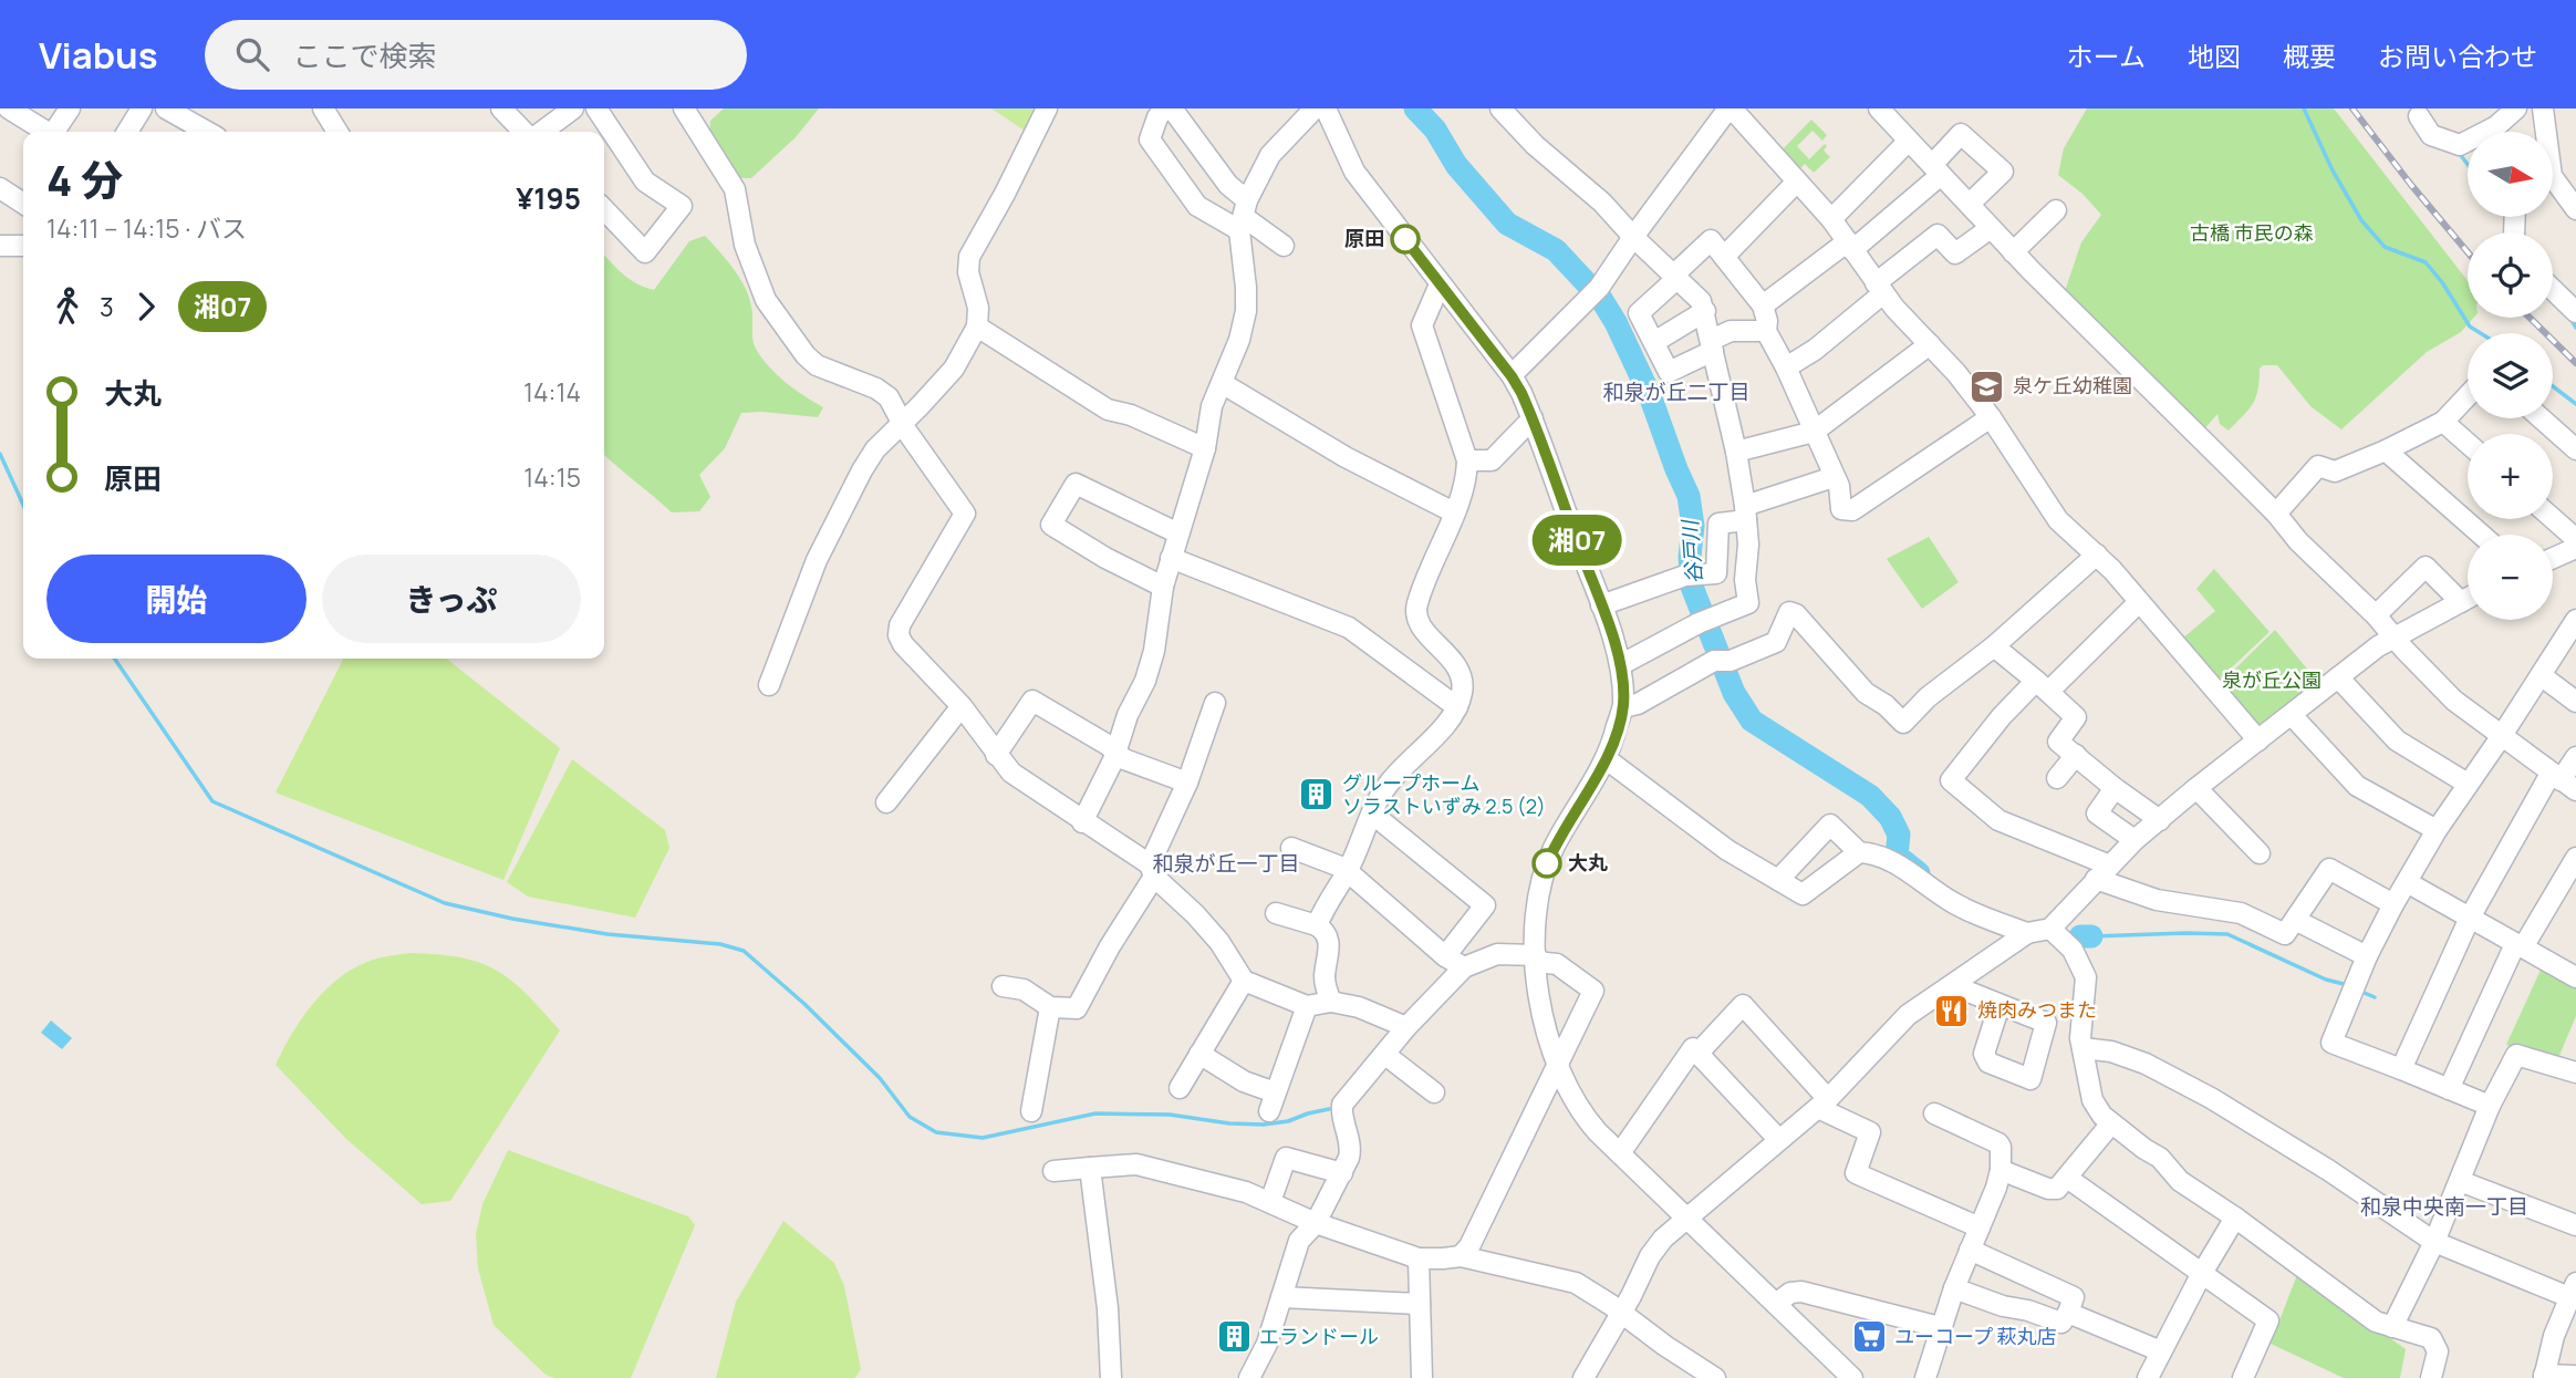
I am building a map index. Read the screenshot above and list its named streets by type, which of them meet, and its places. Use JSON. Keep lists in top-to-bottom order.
{
  "districts": ["和泉が丘二丁目", "和泉が丘一丁目", "和泉中央南一丁目"],
  "water": ["谷戸川"],
  "parks": ["古橋 市民の森", "泉が丘公園"],
  "places": {
    "other": ["原田", "大丸"],
    "school or university": ["泉ケ丘幼稚園"],
    "building": ["グループホーム ソラストいずみ 2.5 (2)", "エランドール"],
    "restaurant": ["焼肉みつまた"],
    "supermarket": ["ユーコープ 萩丸店"]
  },
  "lines": ["bus line 湘07"],
  "north": "right",
  "page": {
    "header": "Viabus",
    "search": "ここで検索",
    "nav": [
      "ホーム",
      "地図",
      "概要",
      "お問い合わせ"
    ],
    "on_map": "湘07",
    "map_buttons": ["+", "−"],
    "heading": ["4 分", "14:11 – 14:15 · バス", "¥195"],
    "legs": ["3", "湘07"],
    "list": [
      {
        "name": "大丸",
        "value": "14:14"
      },
      {
        "name": "原田",
        "value": "14:15"
      }
    ],
    "buttons": ["開始", "きっぷ"]
  }
}
